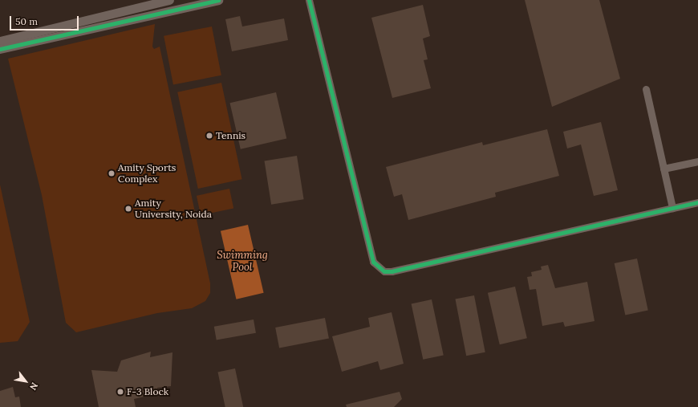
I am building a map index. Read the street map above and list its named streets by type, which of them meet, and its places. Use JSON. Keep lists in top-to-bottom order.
{
  "water": ["Swimming Pool"],
  "places": [
    "Tennis",
    "Amity Sports Complex",
    "Amity University, Noida",
    "F-3 Block"
  ],
  "scale_bar": "50 m",
  "north": "bottom right"
}
